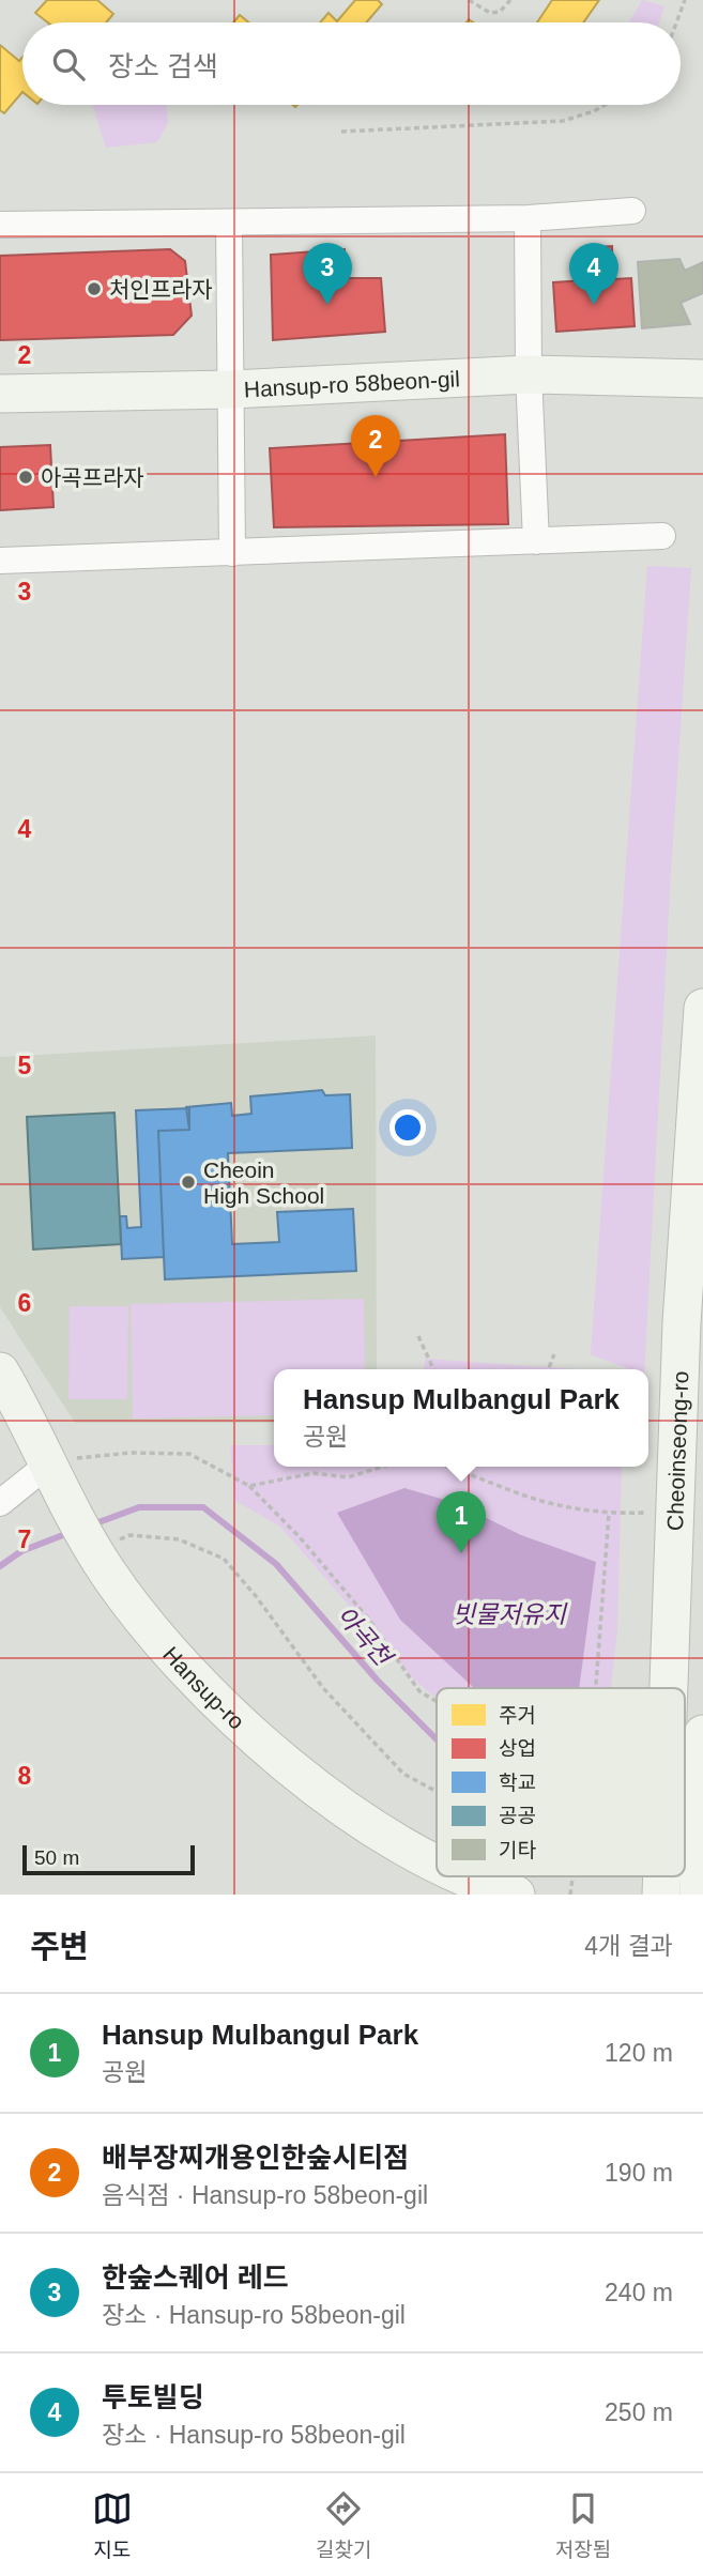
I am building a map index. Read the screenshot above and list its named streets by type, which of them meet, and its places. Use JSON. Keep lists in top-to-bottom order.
{
  "streets": {
    "street": ["Hansup-ro 58beon-gil", "Cheoinseong-ro", "Hansup-ro"]
  },
  "water": ["빗물저유지", "아곡천"],
  "places": ["처인프라자", "아곡프라자", "Cheoin High School"],
  "legend": [
    "주거",
    "상업",
    "학교",
    "공공",
    "기타"
  ],
  "scale_bar": "50 m",
  "page": {
    "search": "장소 검색",
    "pins": [
      "3",
      "4",
      "2",
      "1"
    ],
    "popup": ["Hansup Mulbangul Park", "공원"],
    "scale": "50 m",
    "heading": ["주변", "4개 결과"],
    "list": [
      {
        "mark": "1",
        "name": "Hansup Mulbangul Park",
        "note": "공원",
        "value": "120 m"
      },
      {
        "mark": "2",
        "name": "배부장찌개용인한숲시티점",
        "note": "음식점 · Hansup-ro 58beon-gil",
        "value": "190 m"
      },
      {
        "mark": "3",
        "name": "한숲스퀘어 레드",
        "note": "장소 · Hansup-ro 58beon-gil",
        "value": "240 m"
      },
      {
        "mark": "4",
        "name": "투토빌딩",
        "note": "장소 · Hansup-ro 58beon-gil",
        "value": "250 m"
      }
    ],
    "nav": ["지도", "길찾기", "저장됨"]
  },
  "grid": {
    "rows": [
      "2",
      "3",
      "4",
      "5",
      "6",
      "7",
      "8"
    ]
  }
}
